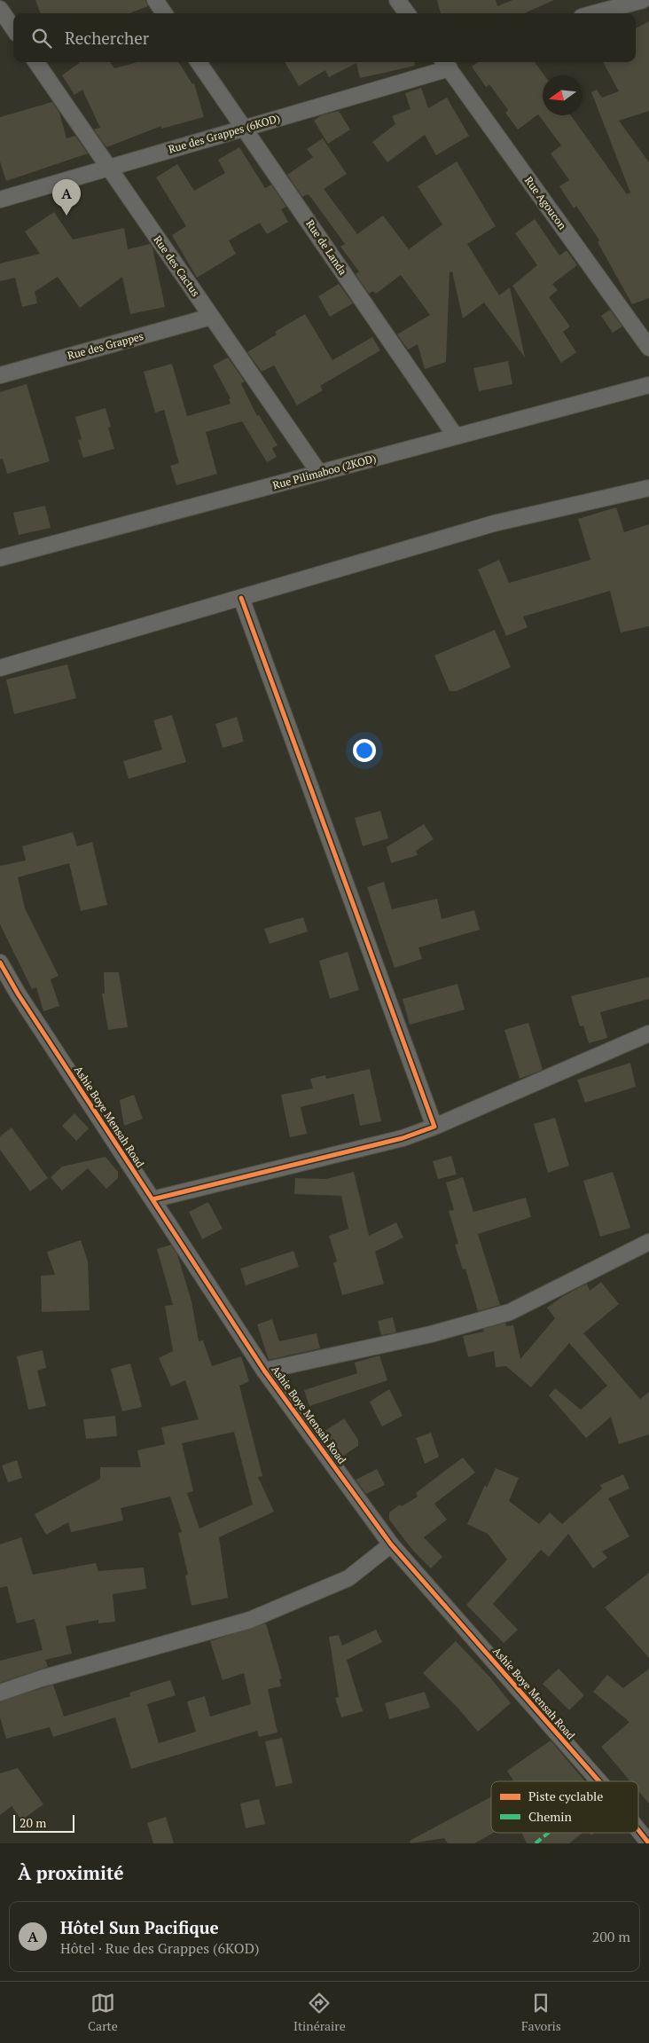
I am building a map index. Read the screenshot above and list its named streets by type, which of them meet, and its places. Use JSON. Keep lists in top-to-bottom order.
{
  "streets": {
    "street": [
      "Rue des Grappes (6KOD)",
      "Rue Agoucon",
      "Rue de Landa",
      "Rue des Cactus",
      "Rue des Grappes",
      "Rue Pilimaboo (2KOD)",
      "Ashie Boye Mensah Road"
    ]
  },
  "crossings": [
    ["Rue des Grappes (6KOD)", "Rue Agoucon"],
    ["Rue des Grappes (6KOD)", "Rue de Landa"],
    ["Rue des Grappes (6KOD)", "Rue des Cactus"],
    ["Rue de Landa", "Rue Pilimaboo (2KOD)"],
    ["Rue des Cactus", "Rue des Grappes"],
    ["Rue des Cactus", "Rue Pilimaboo (2KOD)"]
  ],
  "legend": ["Piste cyclable", "Chemin"],
  "scale_bar": "20 m",
  "north": "left",
  "page": {
    "search": "Rechercher",
    "pins": "A",
    "scale": "20 m",
    "heading": "À proximité",
    "list": [
      {
        "mark": "A",
        "name": "Hôtel Sun Pacifique",
        "note": "Hôtel · Rue des Grappes (6KOD)",
        "value": "200 m"
      }
    ],
    "nav": ["Carte", "Itinéraire", "Favoris"]
  }
}
